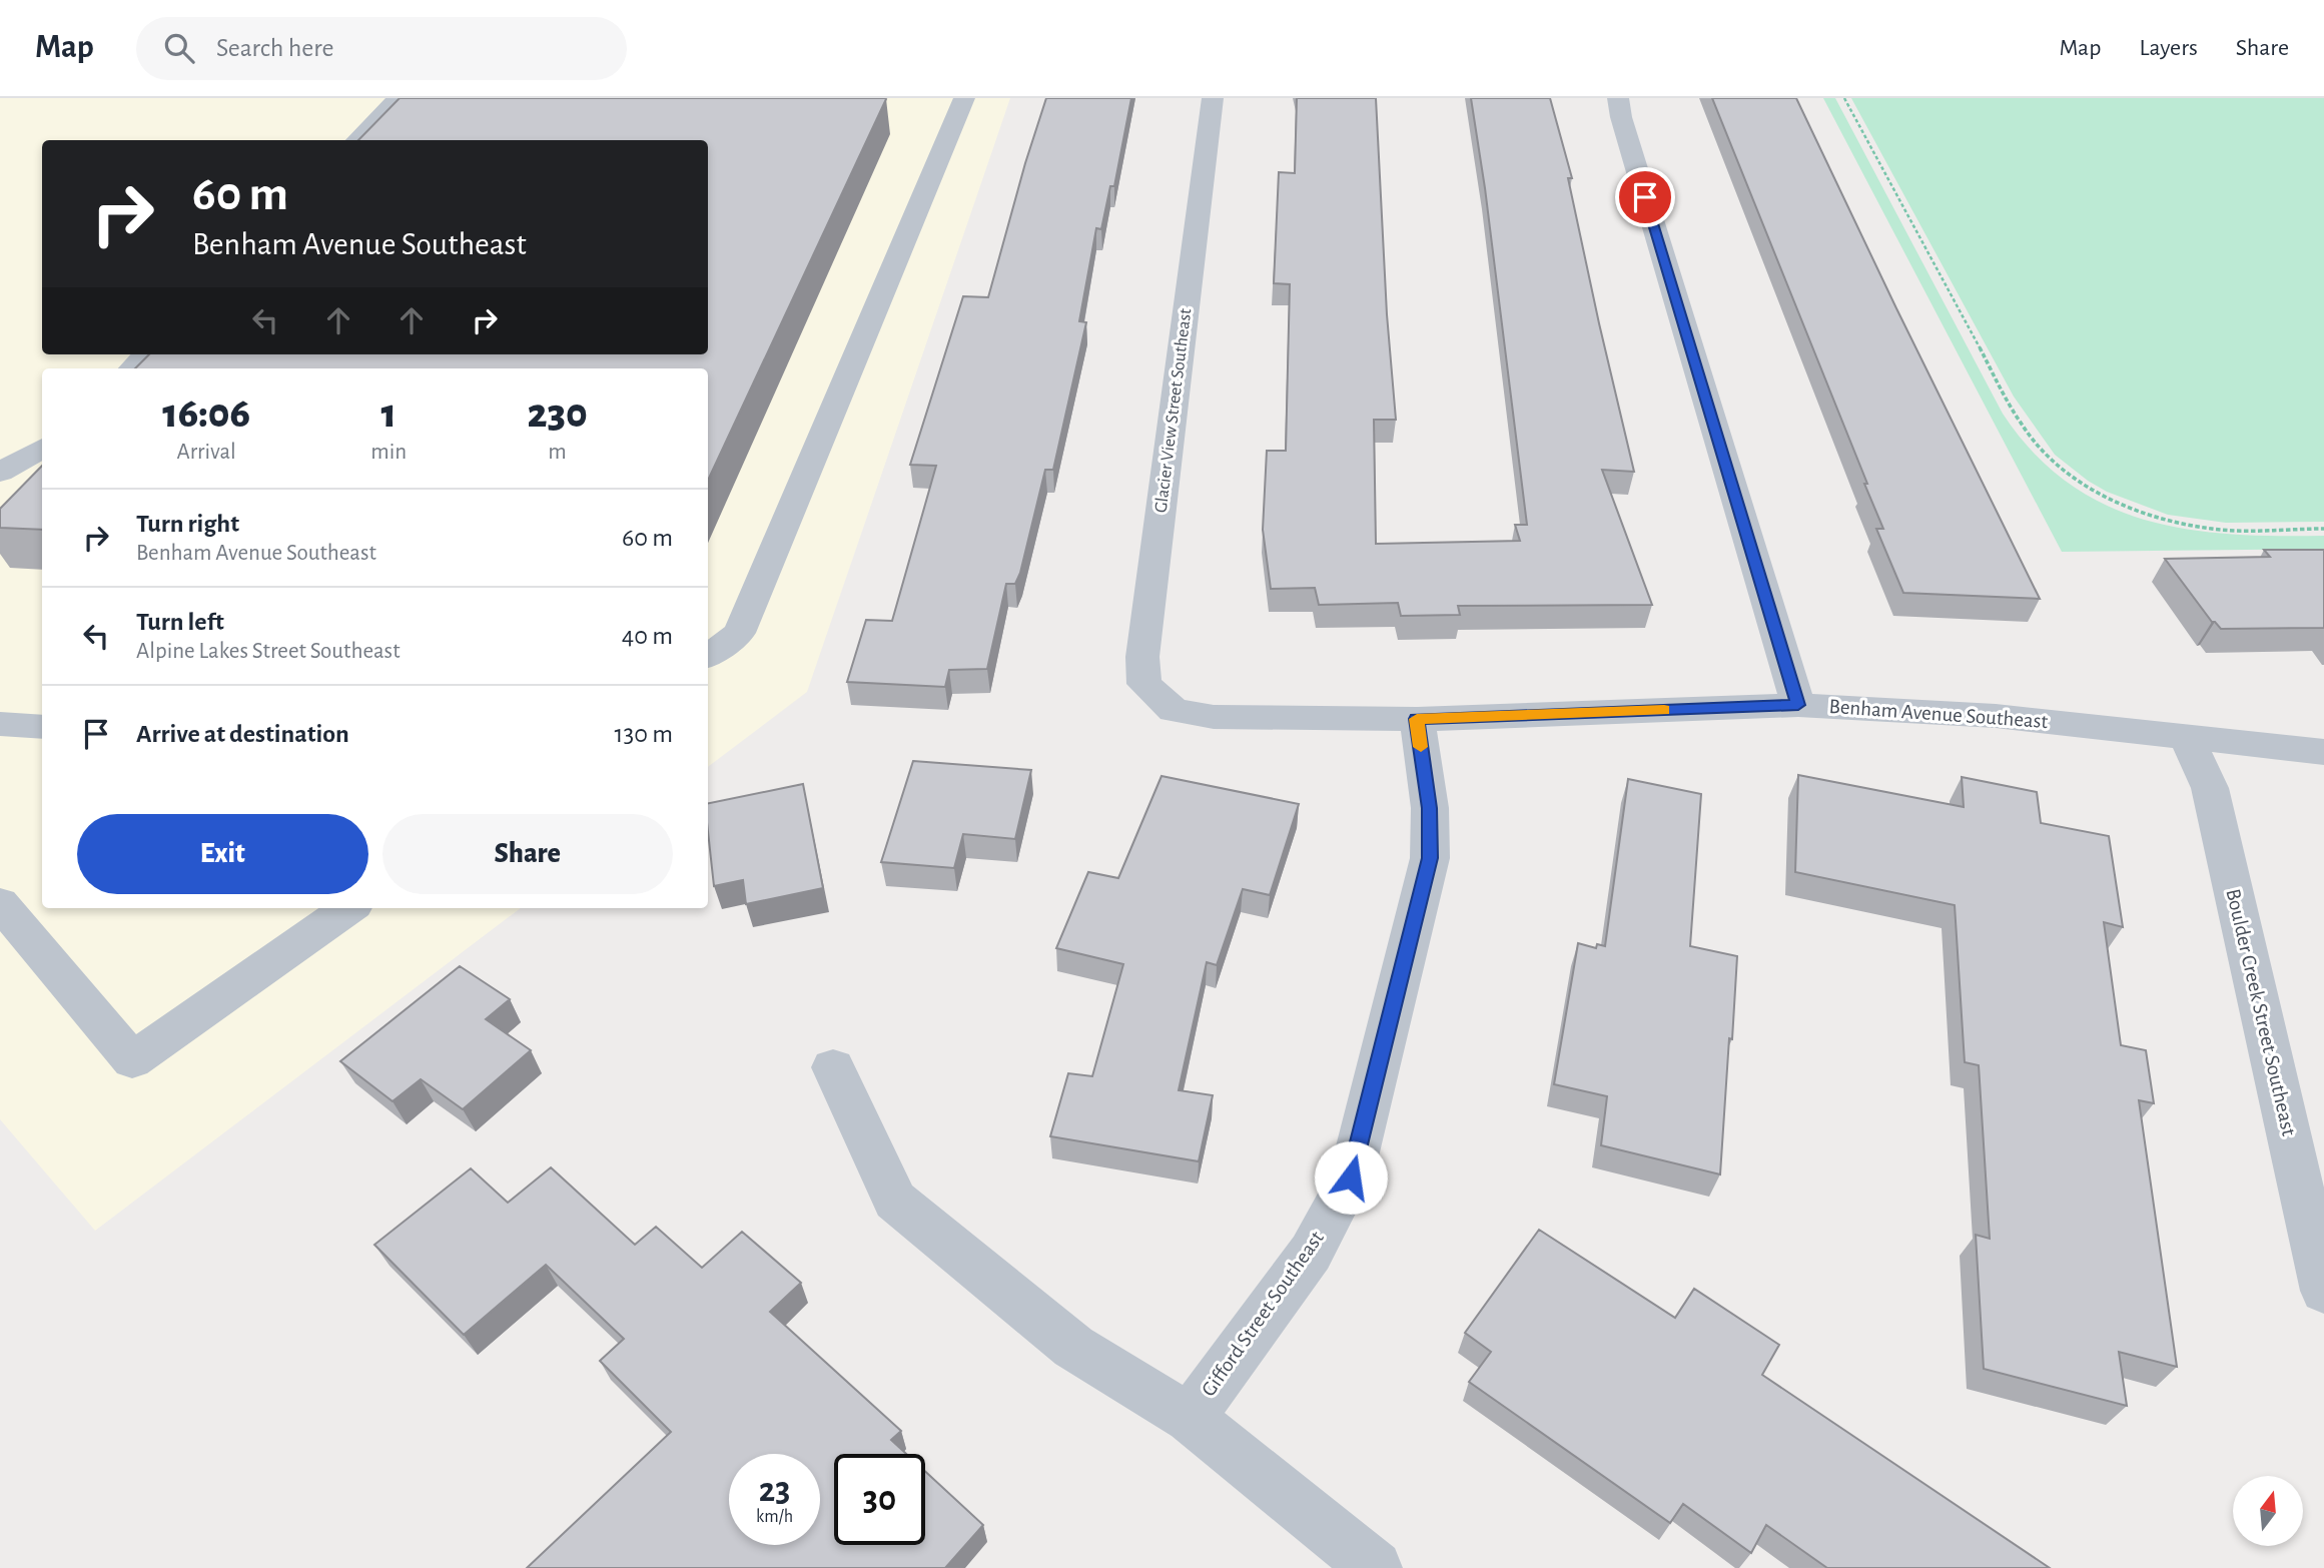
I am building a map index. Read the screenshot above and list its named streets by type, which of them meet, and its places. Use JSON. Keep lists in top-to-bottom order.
{
  "streets": {
    "street": [
      "Glacier View Street Southeast",
      "Benham Avenue Southeast",
      "Boulder Creek Street Southeast",
      "Gifford Street Southeast"
    ]
  },
  "crossings": [
    ["Glacier View Street Southeast", "Benham Avenue Southeast"],
    ["Benham Avenue Southeast", "Boulder Creek Street Southeast"],
    ["Benham Avenue Southeast", "Gifford Street Southeast"]
  ],
  "north": "top",
  "page": {
    "header": "Map",
    "search": "Search here",
    "nav": ["Map", "Layers", "Share"],
    "turn": ["60 m", "Benham Avenue Southeast"],
    "eta": [
      "16:06",
      "Arrival",
      "1",
      "min",
      "230",
      "m"
    ],
    "list": [
      {
        "name": "Turn right",
        "note": "Benham Avenue Southeast",
        "value": "60 m"
      },
      {
        "name": "Turn left",
        "note": "Alpine Lakes Street Southeast",
        "value": "40 m"
      },
      {
        "name": "Arrive at destination",
        "value": "130 m"
      }
    ],
    "buttons": ["Exit", "Share"],
    "speed": "23 km/h",
    "limit": "30"
  }
}
